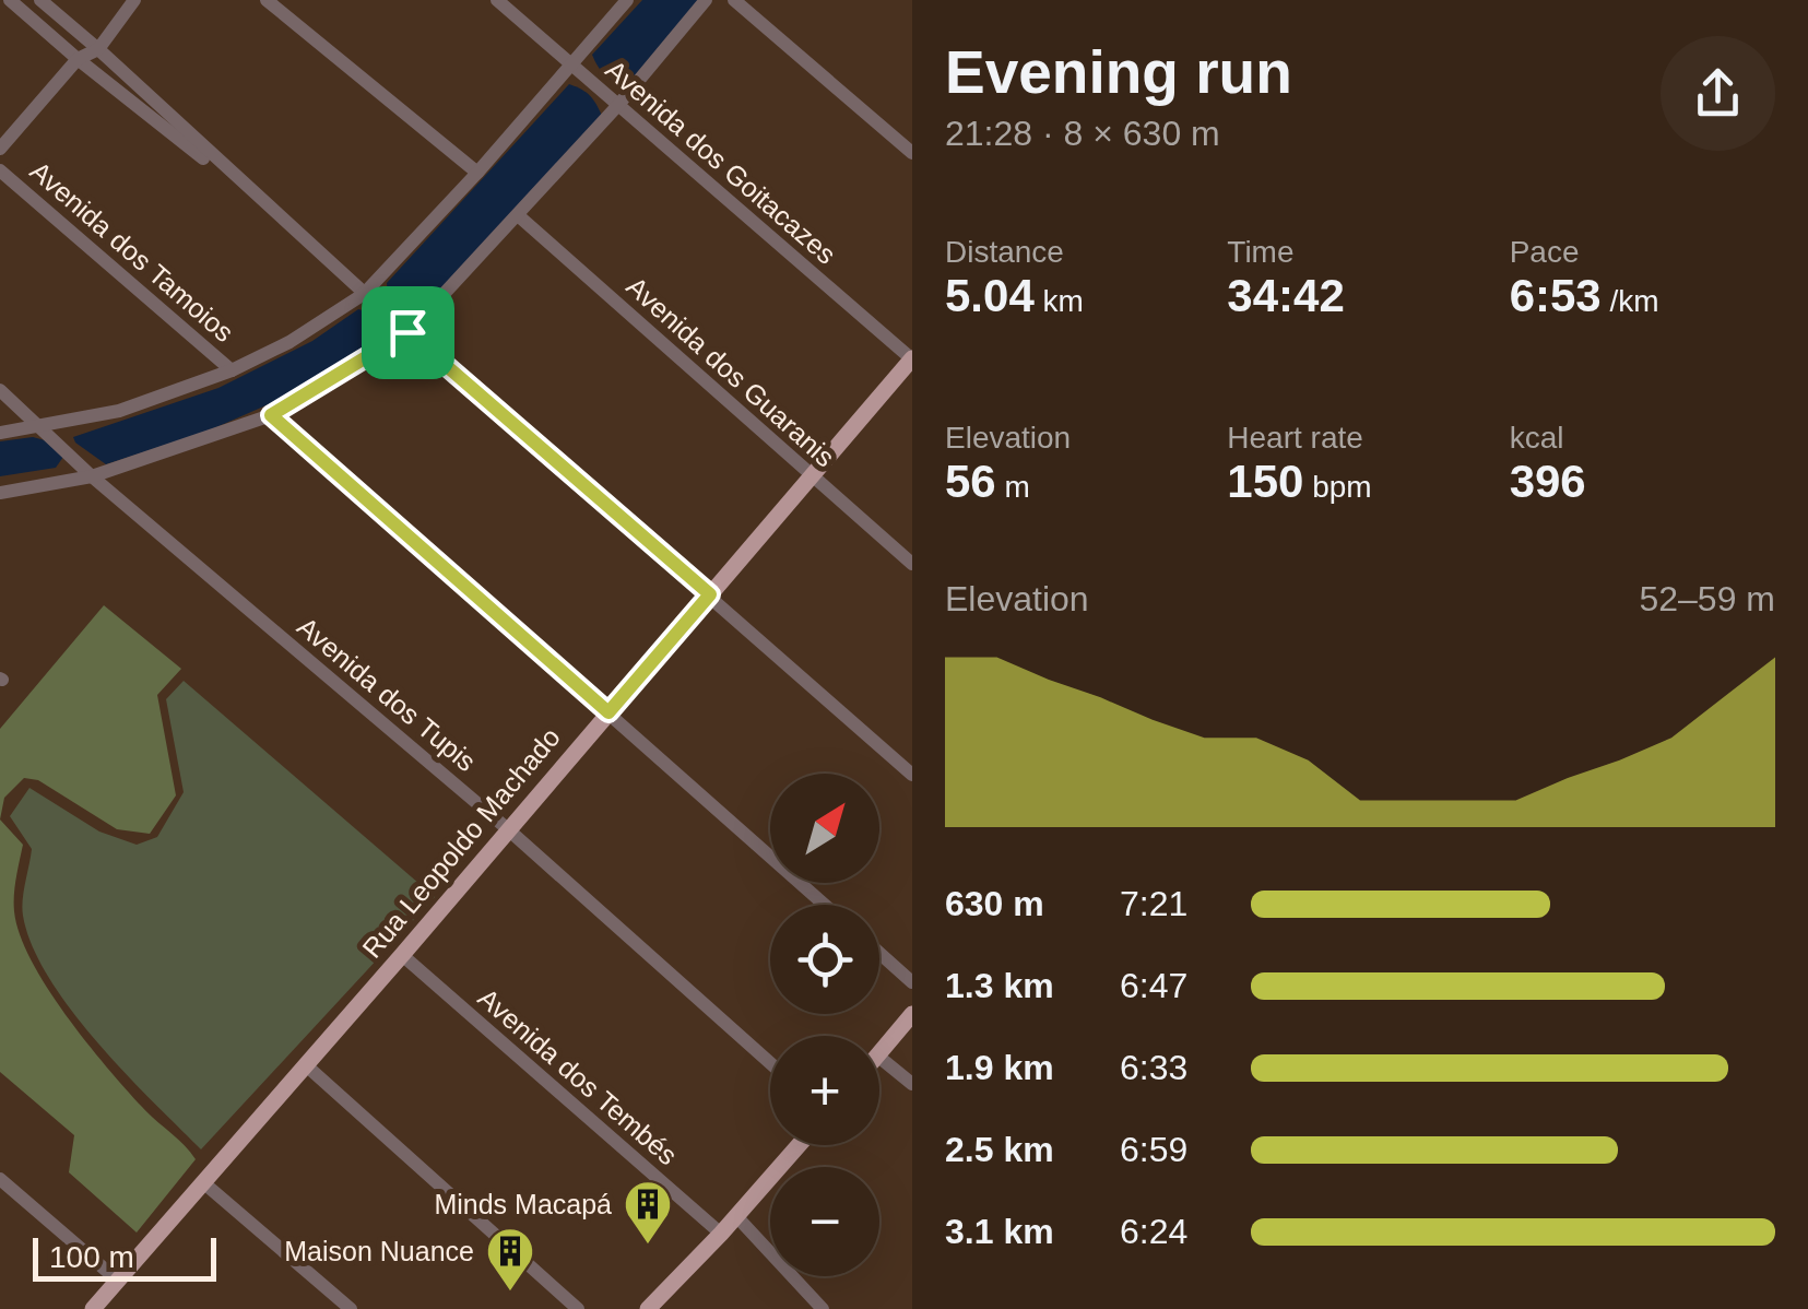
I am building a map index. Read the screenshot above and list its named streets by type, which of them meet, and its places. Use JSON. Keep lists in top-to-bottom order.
{
  "streets": {
    "main road": ["Rua Leopoldo Machado"],
    "street": [
      "Avenida dos Goitacazes",
      "Avenida dos Tamoios",
      "Avenida dos Guaranis",
      "Avenida dos Tupis",
      "Avenida dos Tembés"
    ]
  },
  "crossings": [
    ["Avenida dos Goitacazes", "Rua Leopoldo Machado"],
    ["Avenida dos Guaranis", "Rua Leopoldo Machado"],
    ["Avenida dos Tupis", "Rua Leopoldo Machado"],
    ["Rua Leopoldo Machado", "Avenida dos Tembés"]
  ],
  "places": {
    "building": ["Minds Macapá", "Maison Nuance"]
  },
  "scale_bar": "100 m",
  "north": "top right",
  "page": {
    "heading": ["Evening run", "21:28 · 8 × 630 m"],
    "stats": [
      ["Distance", "5.04 km"],
      ["Time", "34:42"],
      ["Pace", "6:53 /km"],
      ["Elevation", "56 m"],
      ["Heart rate", "150 bpm"],
      ["kcal", "396"]
    ],
    "chart": ["Elevation", "52–59 m"],
    "map_buttons": ["+", "−"],
    "list": [
      {
        "name": "630 m",
        "note": "7:21"
      },
      {
        "name": "1.3 km",
        "note": "6:47"
      },
      {
        "name": "1.9 km",
        "note": "6:33"
      },
      {
        "name": "2.5 km",
        "note": "6:59"
      },
      {
        "name": "3.1 km",
        "note": "6:24"
      }
    ],
    "scale": "100 m"
  }
}
